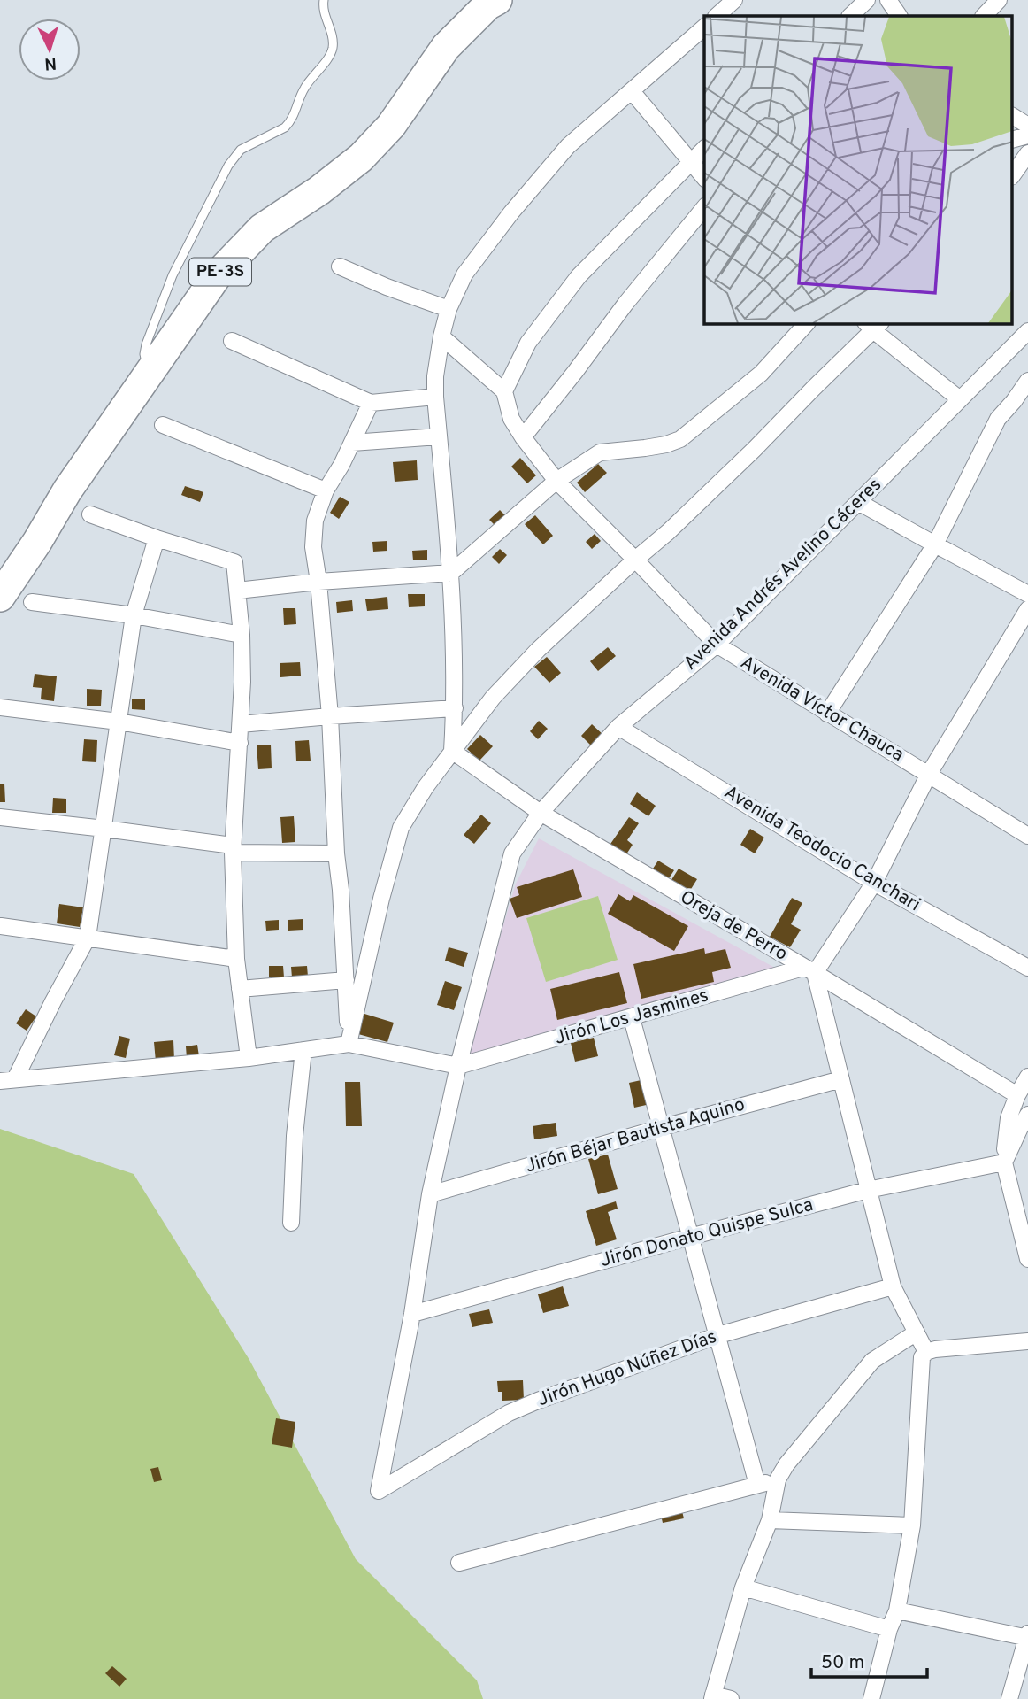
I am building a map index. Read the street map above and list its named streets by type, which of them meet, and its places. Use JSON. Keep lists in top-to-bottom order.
{
  "streets": {
    "highway": ["PE-3S"],
    "street": [
      "Avenida Andrés Avelino Cáceres",
      "Avenida Víctor Chauca",
      "Avenida Teodocio Canchari",
      "Oreja de Perro",
      "Jirón Los Jasmines",
      "Jirón Béjar Bautista Aquino",
      "Jirón Donato Quispe Sulca",
      "Jirón Hugo Núñez Días"
    ]
  },
  "crossings": [
    ["Avenida Andrés Avelino Cáceres", "Avenida Víctor Chauca"],
    ["Avenida Andrés Avelino Cáceres", "Avenida Teodocio Canchari"],
    ["Avenida Andrés Avelino Cáceres", "Oreja de Perro"],
    ["Avenida Andrés Avelino Cáceres", "Jirón Los Jasmines"],
    ["Avenida Andrés Avelino Cáceres", "Jirón Béjar Bautista Aquino"],
    ["Avenida Andrés Avelino Cáceres", "Jirón Donato Quispe Sulca"],
    ["Avenida Andrés Avelino Cáceres", "Jirón Hugo Núñez Días"],
    ["Oreja de Perro", "Jirón Los Jasmines"]
  ],
  "scale_bar": "50 m",
  "north": "bottom"
}
